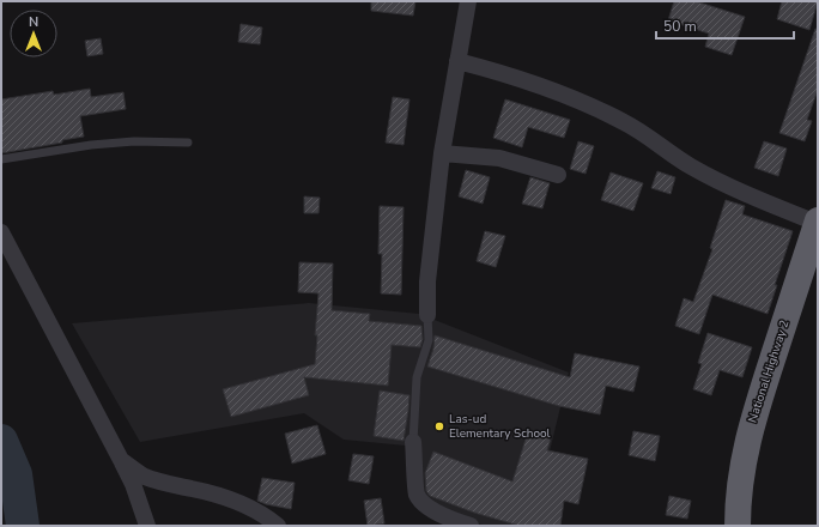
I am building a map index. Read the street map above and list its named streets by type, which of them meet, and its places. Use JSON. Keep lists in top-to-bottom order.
{
  "streets": {
    "highway": ["National Highway 2"]
  },
  "places": ["Las-ud Elementary School"],
  "scale_bar": "50 m",
  "north": "top"
}
